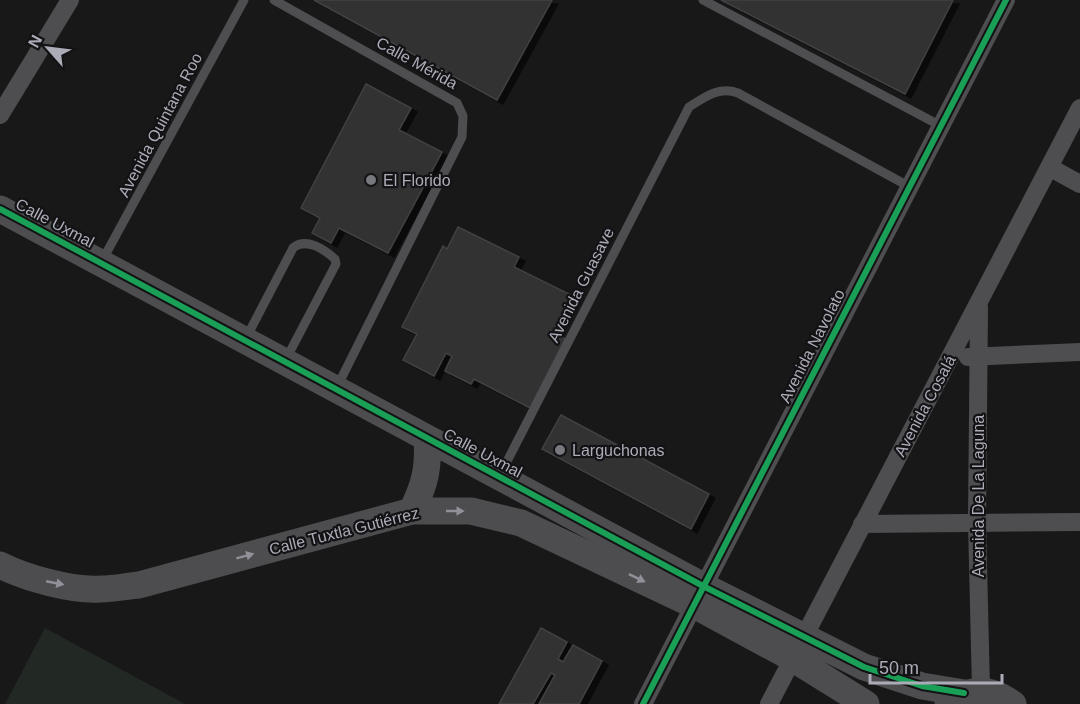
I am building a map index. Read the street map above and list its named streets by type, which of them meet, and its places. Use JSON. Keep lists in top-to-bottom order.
{
  "streets": {
    "street": [
      "Calle Uxmal",
      "Avenida Navolato",
      "Avenida Cosalá",
      "Avenida De La Laguna",
      "Calle Tuxtla Gutiérrez"
    ],
    "lane": ["Calle Mérida", "Avenida Quintana Roo", "Avenida Guasave"]
  },
  "crossings": [
    ["Calle Mérida", "Calle Uxmal"],
    ["Avenida Quintana Roo", "Calle Uxmal"],
    ["Calle Uxmal", "Avenida Guasave"],
    ["Calle Uxmal", "Avenida Navolato"],
    ["Calle Uxmal", "Avenida Cosalá"],
    ["Calle Uxmal", "Avenida De La Laguna"],
    ["Calle Uxmal", "Calle Tuxtla Gutiérrez"],
    ["Avenida Guasave", "Avenida Navolato"],
    ["Avenida Navolato", "Calle Tuxtla Gutiérrez"],
    ["Avenida Cosalá", "Avenida De La Laguna"]
  ],
  "one_way": ["Calle Tuxtla Gutiérrez"],
  "places": ["El Florido", "Larguchonas"],
  "scale_bar": "50 m",
  "north": "top left"
}
